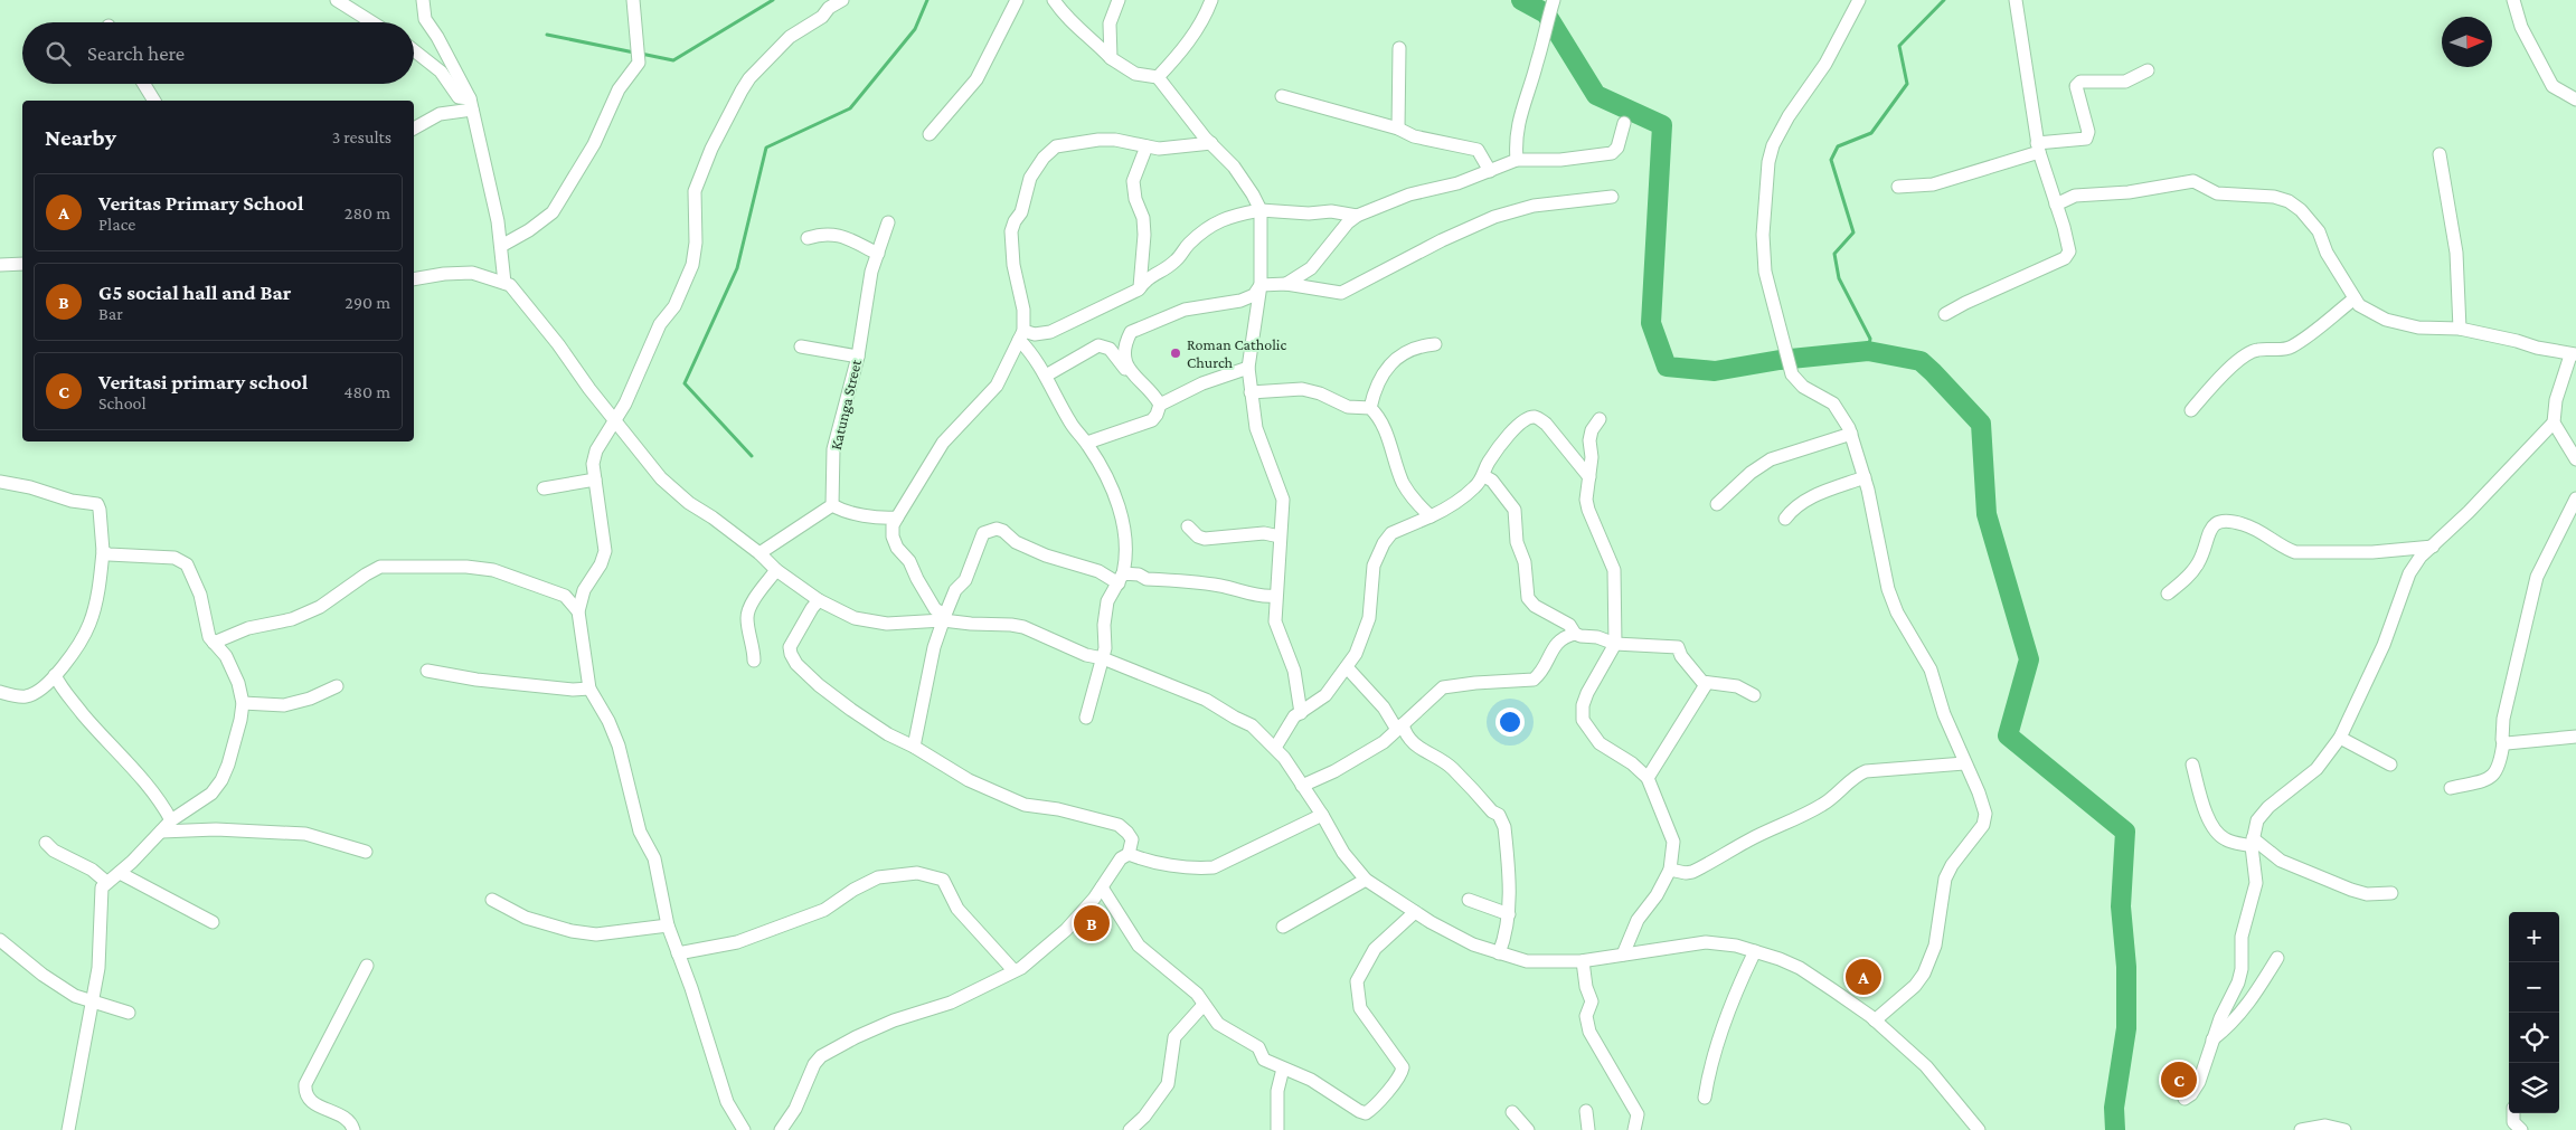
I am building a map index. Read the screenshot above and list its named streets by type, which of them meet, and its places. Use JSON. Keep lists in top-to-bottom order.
{
  "streets": {
    "street": ["Katunga Street"]
  },
  "places": ["Roman Catholic Church"],
  "north": "right",
  "page": {
    "search": "Search here",
    "heading": ["Nearby", "3 results"],
    "list": [
      {
        "mark": "A",
        "name": "Veritas Primary School",
        "note": "Place",
        "value": "280 m"
      },
      {
        "mark": "B",
        "name": "G5 social hall and Bar",
        "note": "Bar",
        "value": "290 m"
      },
      {
        "mark": "C",
        "name": "Veritasi primary school",
        "note": "School",
        "value": "480 m"
      }
    ],
    "pins": ["B", "A", "C"],
    "map_buttons": ["+", "−"]
  }
}
